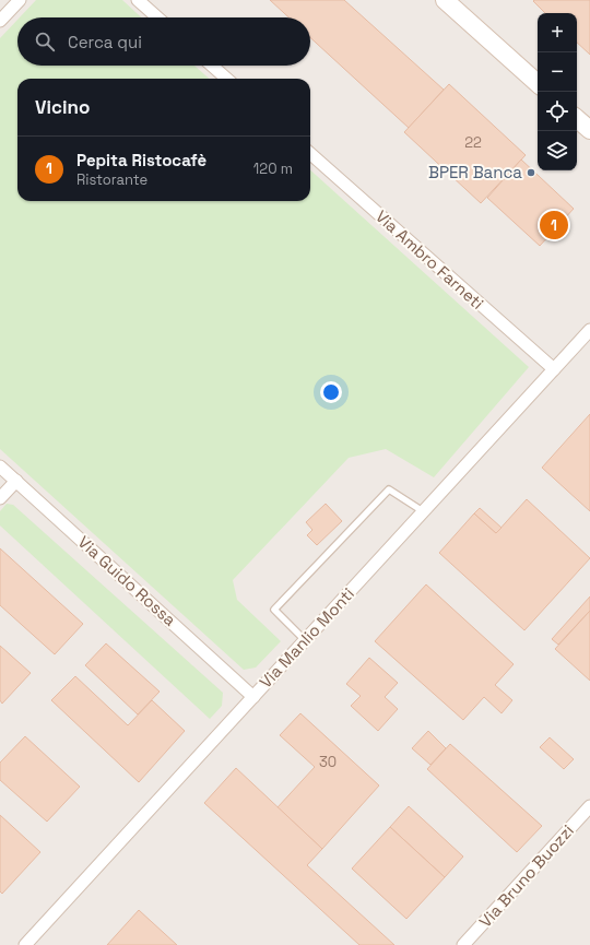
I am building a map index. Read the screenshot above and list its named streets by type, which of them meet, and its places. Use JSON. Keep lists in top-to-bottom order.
{
  "streets": {
    "street": [
      "Via Ambro Farneti",
      "Via Guido Rossa",
      "Via Manlio Monti",
      "Via Bruno Buozzi"
    ]
  },
  "crossings": [
    ["Via Ambro Farneti", "Via Manlio Monti"],
    ["Via Guido Rossa", "Via Manlio Monti"]
  ],
  "places": ["BPER Banca"],
  "house_numbers": ["22", "30"],
  "page": {
    "map_buttons": ["+", "−"],
    "search": "Cerca qui",
    "heading": "Vicino",
    "list": [
      {
        "mark": "1",
        "name": "Pepita Ristocafè",
        "note": "Ristorante",
        "value": "120 m"
      }
    ],
    "pins": "1"
  }
}
